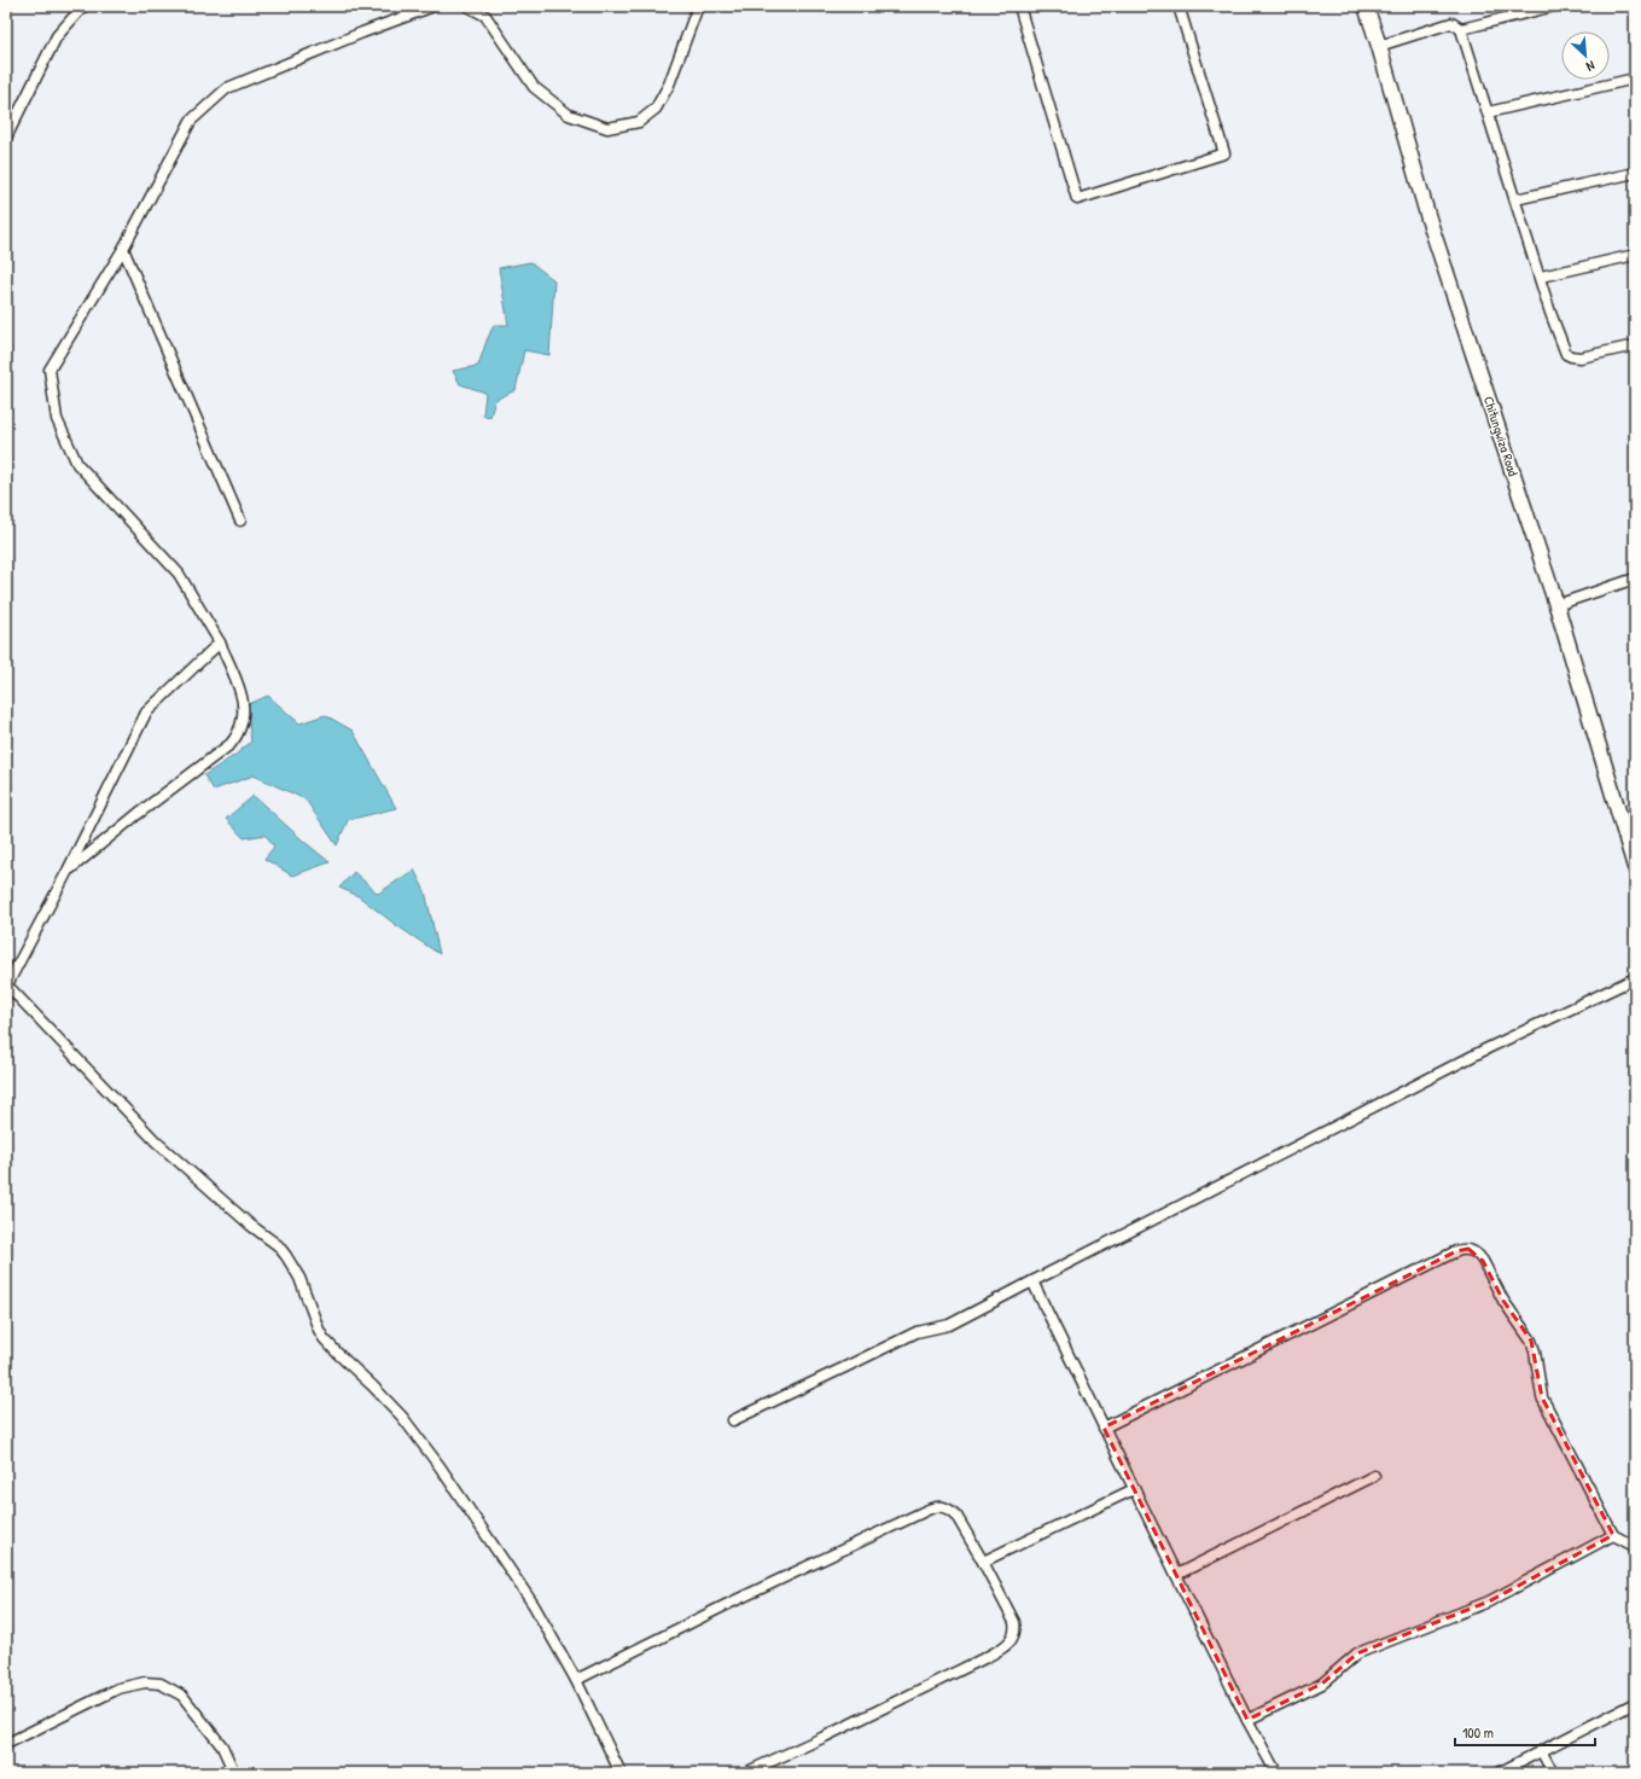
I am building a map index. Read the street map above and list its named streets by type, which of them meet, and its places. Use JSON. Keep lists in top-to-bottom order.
{
  "streets": {
    "main road": ["Chitungwiza Road"]
  },
  "scale_bar": "100 m",
  "north": "bottom right"
}
